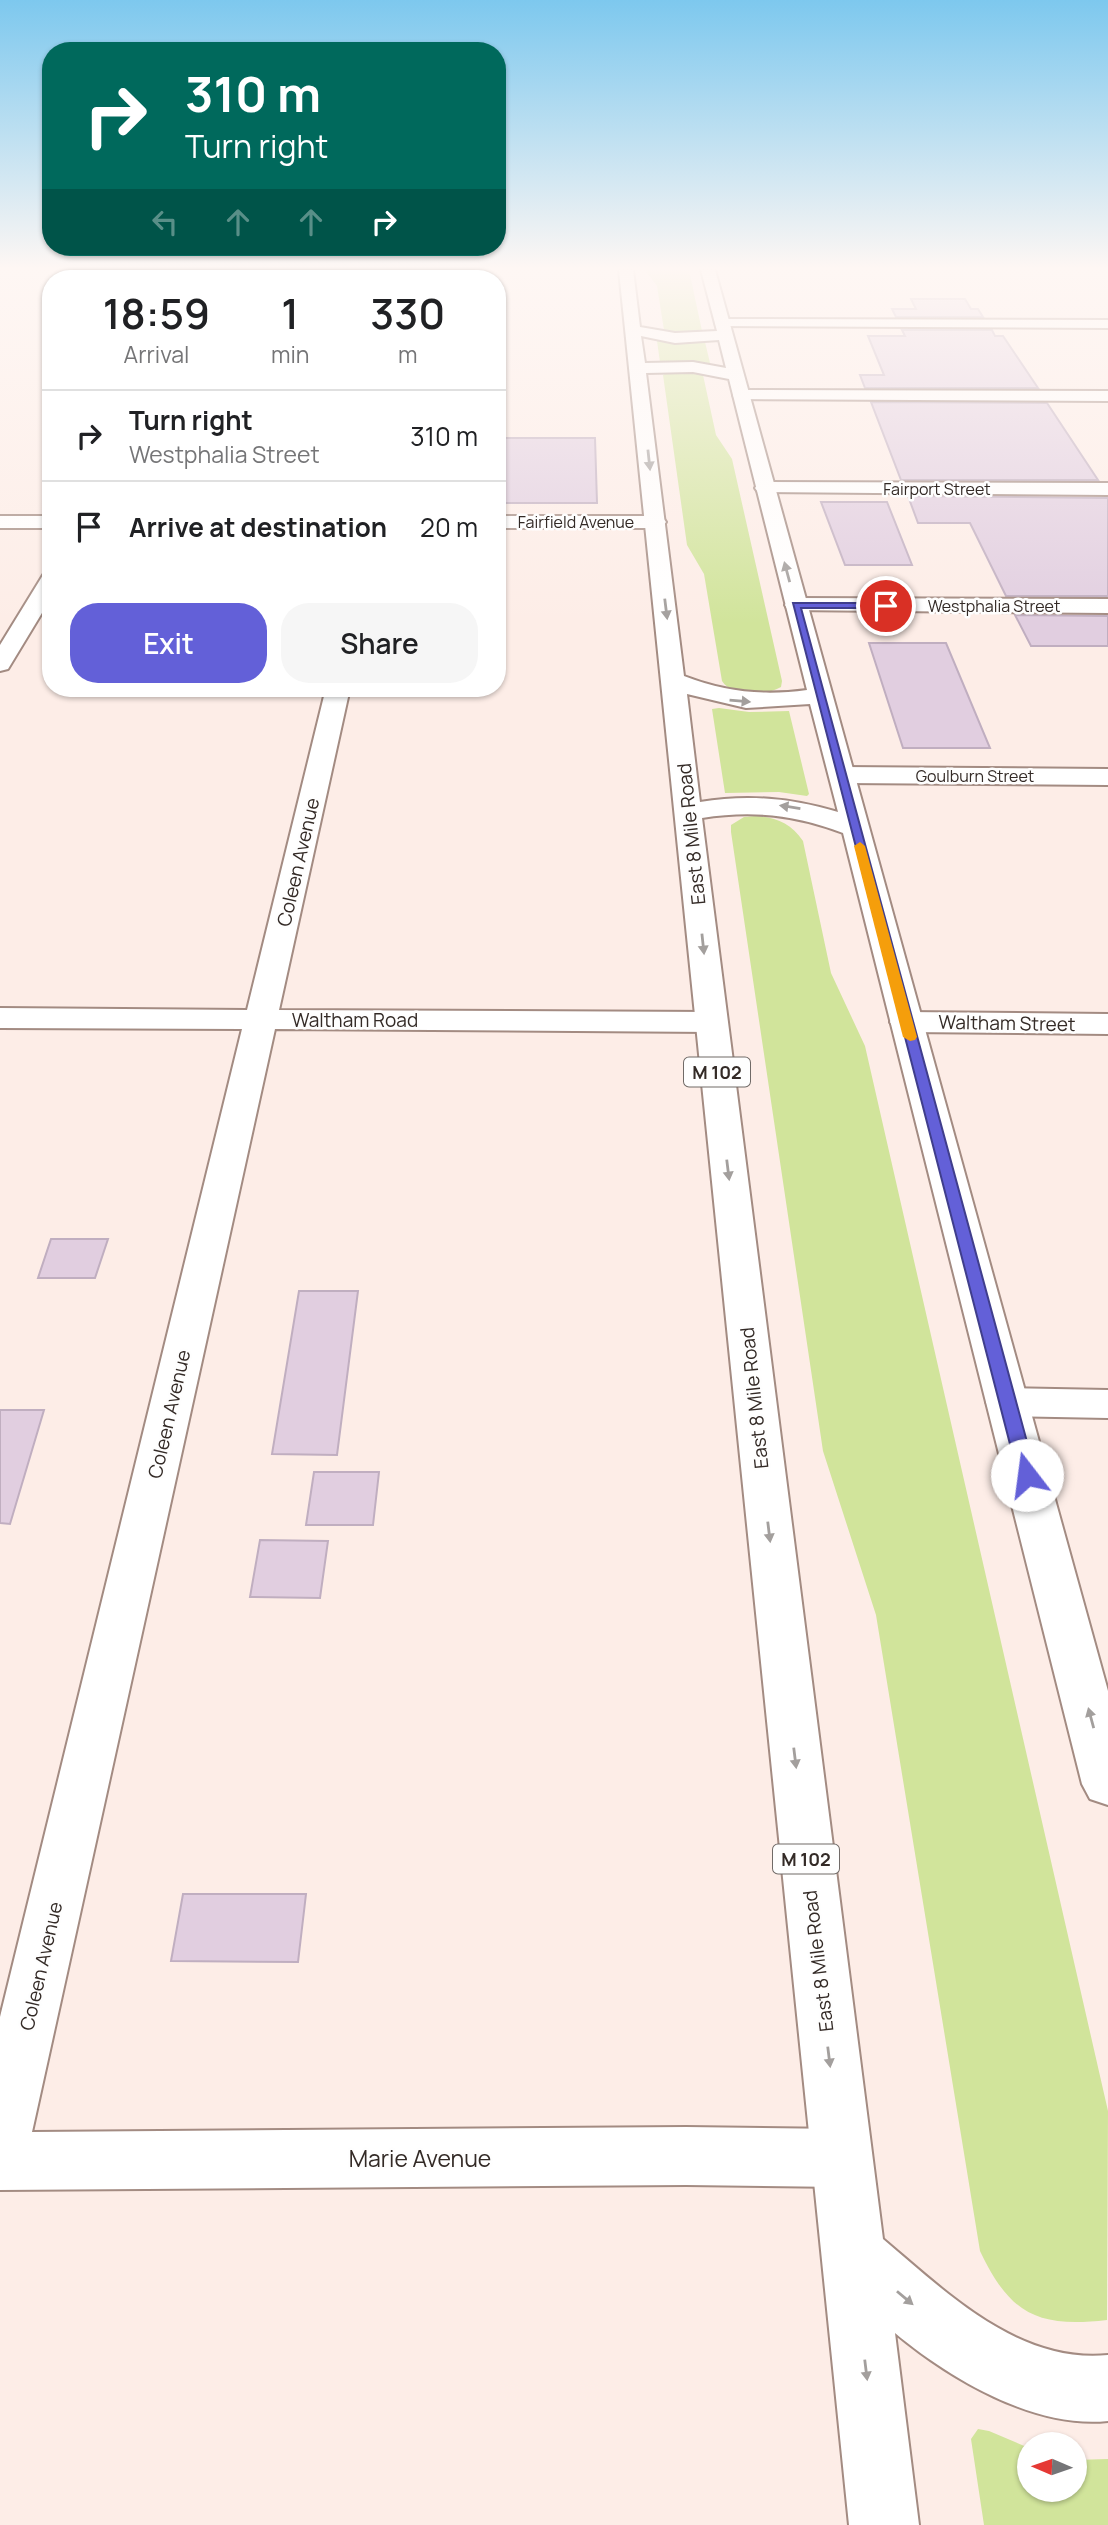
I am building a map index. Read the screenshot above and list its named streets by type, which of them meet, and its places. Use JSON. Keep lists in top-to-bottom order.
{
  "streets": {
    "main road": [
      "Fairport Street",
      "Fairfield Avenue",
      "Westphalia Street",
      "Goulburn Street",
      "East 8 Mile Road",
      "Coleen Avenue",
      "Waltham Road",
      "Waltham Street",
      "M 102",
      "Marie Avenue"
    ]
  },
  "crossings": [
    ["Fairfield Avenue", "East 8 Mile Road"],
    ["East 8 Mile Road", "Waltham Road"],
    ["East 8 Mile Road", "Marie Avenue"],
    ["Coleen Avenue", "Waltham Road"]
  ],
  "north": "left",
  "page": {
    "turn": ["310 m", "Turn right"],
    "eta": [
      "18:59",
      "Arrival",
      "1",
      "min",
      "330",
      "m"
    ],
    "list": [
      {
        "name": "Turn right",
        "note": "Westphalia Street",
        "value": "310 m"
      },
      {
        "name": "Arrive at destination",
        "value": "20 m"
      }
    ],
    "buttons": ["Exit", "Share"]
  }
}
